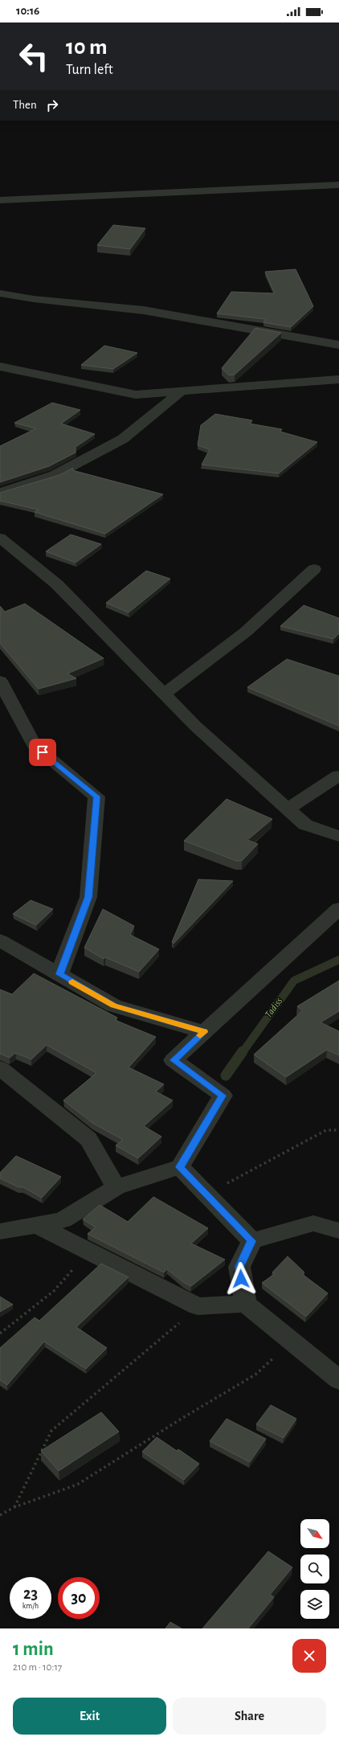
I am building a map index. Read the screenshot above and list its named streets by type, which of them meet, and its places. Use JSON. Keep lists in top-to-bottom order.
{
  "water": ["Tadiss"],
  "north": "bottom right",
  "page": {
    "status": "10:16",
    "turn": ["10 m", "Turn left"],
    "then": "Then",
    "speed": "23 km/h",
    "limit": "30",
    "heading": ["1 min", "210 m · 10:17"],
    "buttons": ["Exit", "Share"]
  }
}
